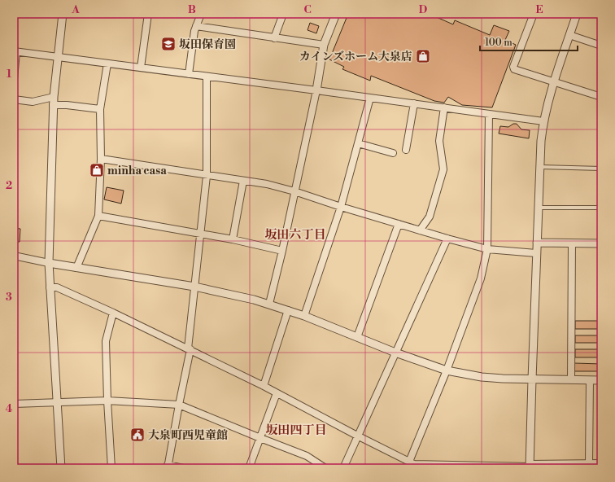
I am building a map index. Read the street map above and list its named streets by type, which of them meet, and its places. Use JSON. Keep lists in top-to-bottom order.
{
  "districts": ["坂田六丁目", "坂田四丁目"],
  "places": {
    "school or university": ["坂田保育園"],
    "shop": ["カインズホーム大泉店", "minha casa"],
    "public building": ["大泉町西児童館"]
  },
  "scale_bar": "100 m",
  "grid": {
    "columns": [
      "A",
      "B",
      "C",
      "D",
      "E"
    ],
    "rows": [
      "1",
      "2",
      "3",
      "4"
    ]
  }
}
